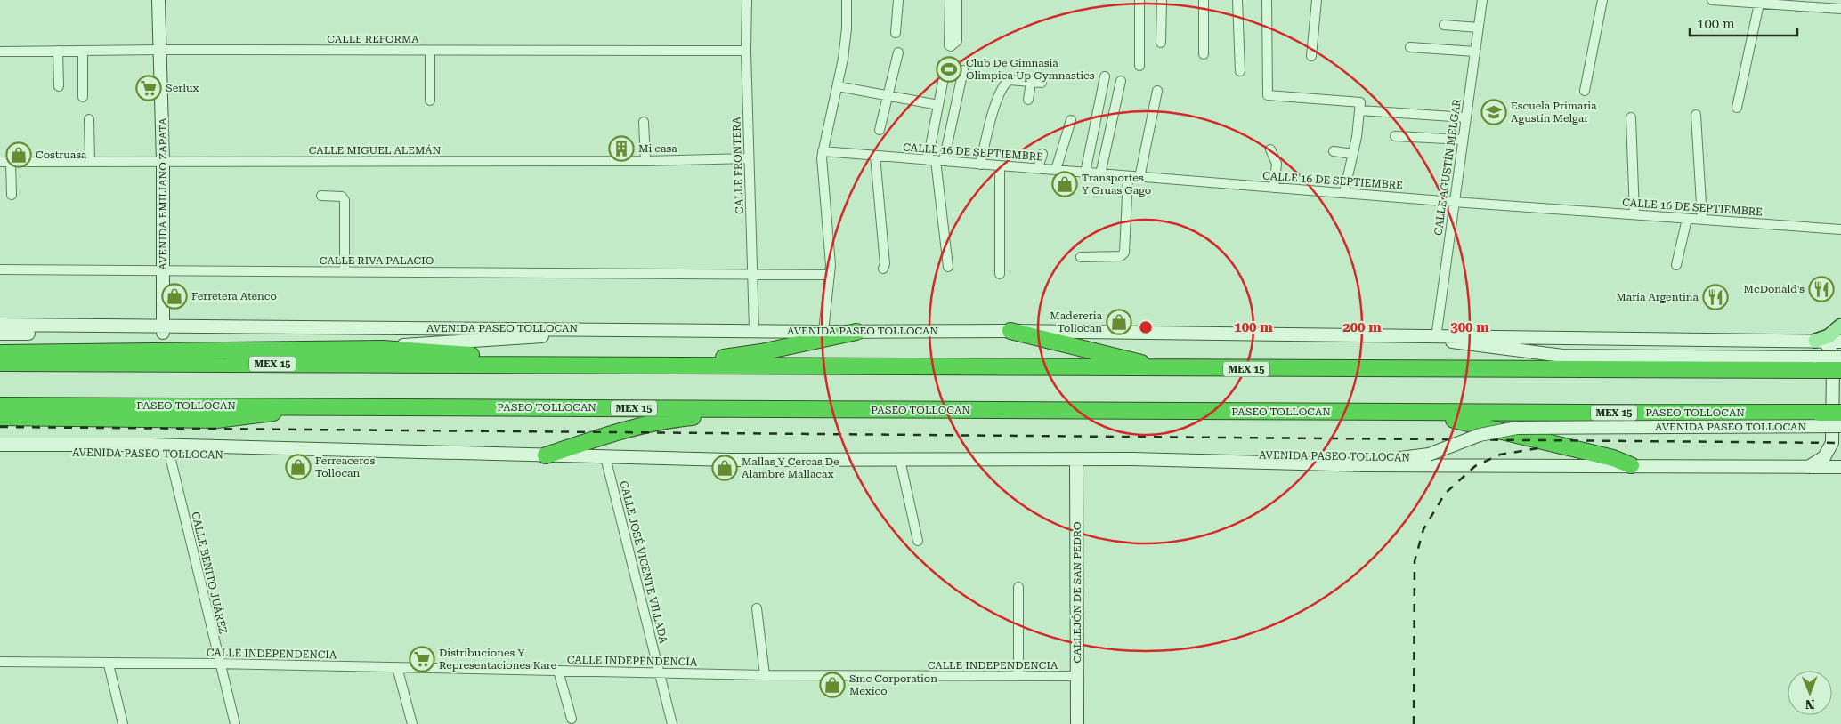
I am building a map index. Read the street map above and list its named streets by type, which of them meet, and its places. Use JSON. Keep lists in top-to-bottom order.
{
  "streets": {
    "highway": ["MEX 15", "PASEO TOLLOCAN"],
    "main road": ["AVENIDA EMILIANO ZAPATA", "AVENIDA PASEO TOLLOCAN", "CALLEJÓN DE SAN PEDRO"],
    "street": [
      "CALLE REFORMA",
      "CALLE MIGUEL ALEMÁN",
      "CALLE 16 DE SEPTIEMBRE",
      "CALLE FRONTERA",
      "CALLE AGUSTÍN MELGAR",
      "CALLE RIVA PALACIO",
      "CALLE JOSÉ VICENTE VILLADA",
      "CALLE BENITO JUÁREZ",
      "CALLE INDEPENDENCIA"
    ]
  },
  "crossings": [
    ["CALLE REFORMA", "CALLE FRONTERA"],
    ["CALLE REFORMA", "AVENIDA EMILIANO ZAPATA"],
    ["CALLE MIGUEL ALEMÁN", "CALLE FRONTERA"],
    ["CALLE MIGUEL ALEMÁN", "AVENIDA EMILIANO ZAPATA"],
    ["CALLE 16 DE SEPTIEMBRE", "CALLE AGUSTÍN MELGAR"],
    ["CALLE FRONTERA", "CALLE RIVA PALACIO"],
    ["CALLE FRONTERA", "AVENIDA PASEO TOLLOCAN"],
    ["CALLE AGUSTÍN MELGAR", "AVENIDA PASEO TOLLOCAN"],
    ["AVENIDA EMILIANO ZAPATA", "CALLE RIVA PALACIO"],
    ["AVENIDA EMILIANO ZAPATA", "AVENIDA PASEO TOLLOCAN"],
    ["AVENIDA PASEO TOLLOCAN", "MEX 15"],
    ["AVENIDA PASEO TOLLOCAN", "CALLE JOSÉ VICENTE VILLADA"],
    ["AVENIDA PASEO TOLLOCAN", "CALLE BENITO JUÁREZ"],
    ["AVENIDA PASEO TOLLOCAN", "CALLEJÓN DE SAN PEDRO"],
    ["CALLE JOSÉ VICENTE VILLADA", "CALLE INDEPENDENCIA"],
    ["CALLE BENITO JUÁREZ", "CALLE INDEPENDENCIA"],
    ["CALLEJÓN DE SAN PEDRO", "CALLE INDEPENDENCIA"]
  ],
  "places": {
    "sports": ["Club De Gimnasia Olimpica Up Gymnastics"],
    "supermarket": ["Serlux", "Distribuciones Y Representaciones Kare"],
    "school or university": ["Escuela Primaria Agustín Melgar"],
    "building": ["Mi casa"],
    "shop": [
      "Costruasa",
      "Transportes Y Gruas Gago",
      "Ferretera Atenco",
      "Madereria Tollocan",
      "Ferreaceros Tollocan",
      "Mallas Y Cercas De Alambre Mallacax",
      "Smc Corporation Mexico"
    ],
    "restaurant": ["McDonald's", "María Argentina"]
  },
  "scale_bar": "100 m",
  "north": "bottom",
  "rings": ["100 m", "200 m", "300 m"]
}
